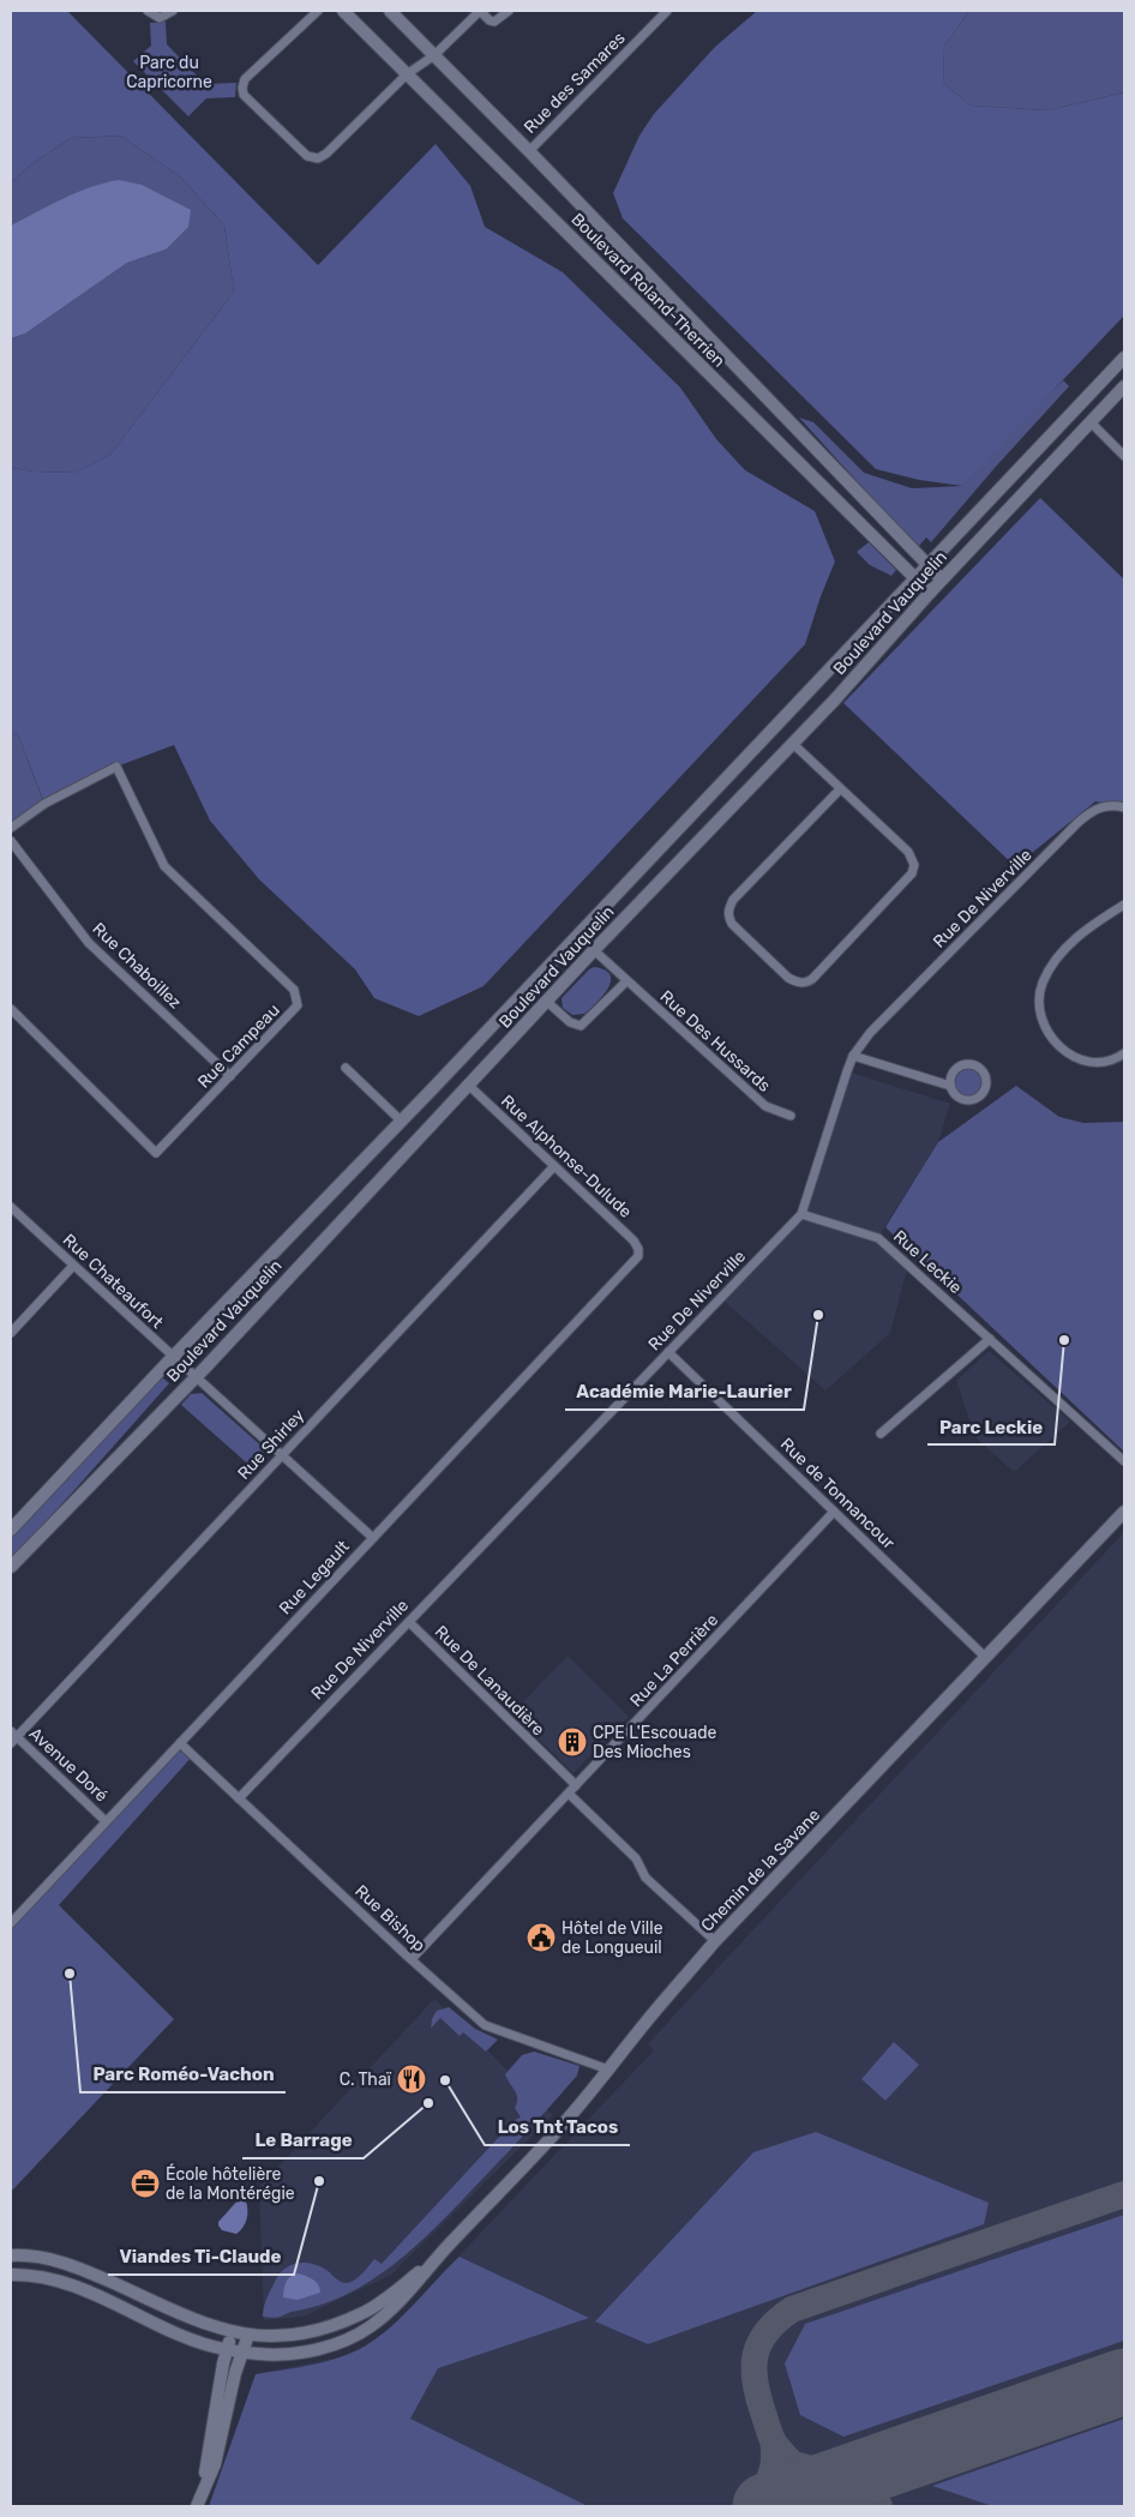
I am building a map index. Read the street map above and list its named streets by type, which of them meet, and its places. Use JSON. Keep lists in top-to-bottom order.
{
  "streets": {
    "street": [
      "Rue des Samares",
      "Boulevard Roland-Therrien",
      "Boulevard Vauquelin",
      "Rue De Niverville",
      "Rue Chaboillez",
      "Rue Des Hussards",
      "Rue Campeau",
      "Rue Alphonse-Dulude",
      "Rue Leckie",
      "Rue Chateaufort",
      "Rue Shirley",
      "Rue de Tonnancour",
      "Rue Legault",
      "Rue La Perrière",
      "Rue De Lanaudière",
      "Avenue Doré",
      "Chemin de la Savane",
      "Rue Bishop"
    ]
  },
  "crossings": [
    ["Rue des Samares", "Boulevard Roland-Therrien"],
    ["Boulevard Roland-Therrien", "Boulevard Vauquelin"],
    ["Boulevard Vauquelin", "Rue Des Hussards"],
    ["Boulevard Vauquelin", "Rue Alphonse-Dulude"],
    ["Boulevard Vauquelin", "Rue Chateaufort"],
    ["Rue De Niverville", "Rue Leckie"],
    ["Rue De Niverville", "Rue de Tonnancour"],
    ["Rue De Niverville", "Rue De Lanaudière"],
    ["Rue De Niverville", "Rue Bishop"],
    ["Rue Chaboillez", "Rue Campeau"],
    ["Rue Alphonse-Dulude", "Rue Shirley"],
    ["Rue Alphonse-Dulude", "Rue Legault"],
    ["Rue Chateaufort", "Rue Shirley"],
    ["Rue Chateaufort", "Rue Legault"],
    ["Rue Shirley", "Avenue Doré"],
    ["Rue de Tonnancour", "Rue La Perrière"],
    ["Rue de Tonnancour", "Chemin de la Savane"],
    ["Rue Legault", "Avenue Doré"],
    ["Rue Legault", "Rue Bishop"],
    ["Rue La Perrière", "Rue De Lanaudière"],
    ["Rue La Perrière", "Rue Bishop"],
    ["Chemin de la Savane", "Rue Bishop"]
  ],
  "parks": ["Parc du Capricorne"],
  "places": {
    "other": [
      "Académie Marie-Laurier",
      "Parc Leckie",
      "Parc Roméo-Vachon",
      "Los Tnt Tacos",
      "Le Barrage",
      "Viandes Ti-Claude"
    ],
    "building": ["CPE L'Escouade Des Mioches"],
    "public building": ["Hôtel de Ville de Longueuil"],
    "restaurant": ["C. Thaï"],
    "office": ["École hôtelière de la Montérégie"]
  }
}
